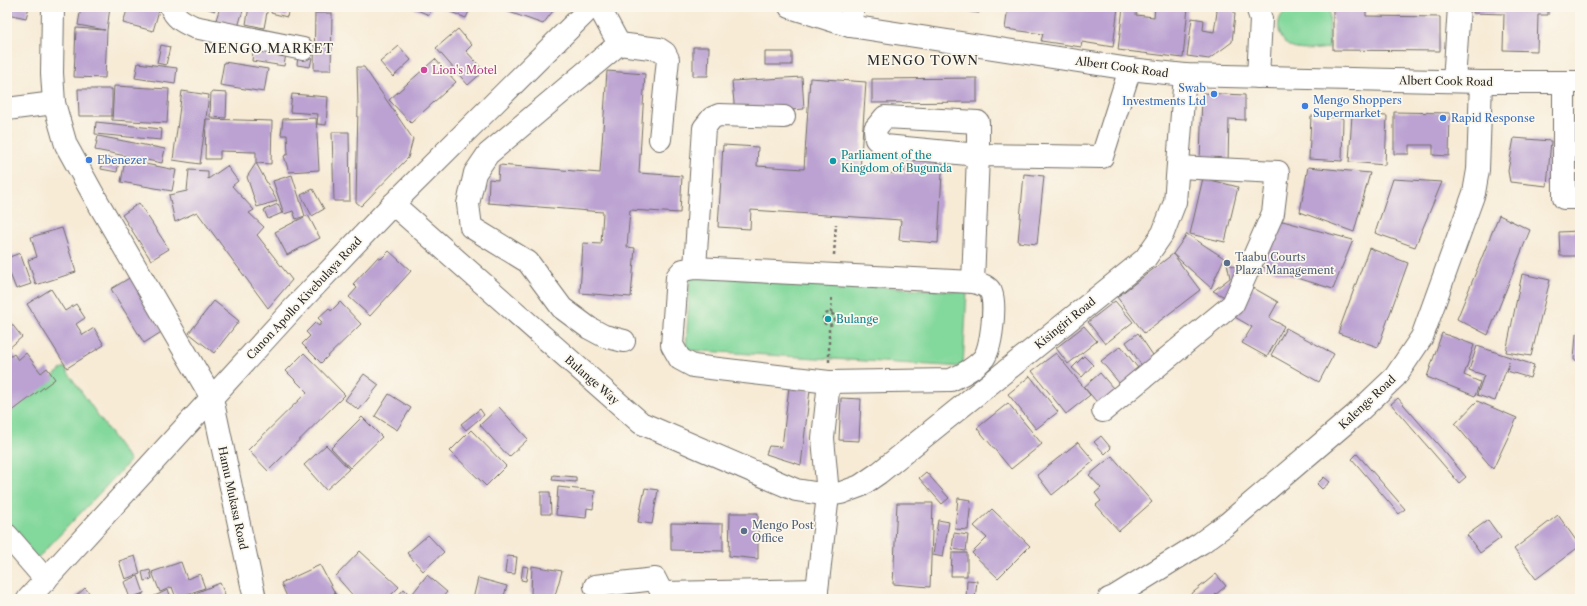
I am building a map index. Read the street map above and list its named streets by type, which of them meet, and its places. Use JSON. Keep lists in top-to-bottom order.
{
  "streets": {
    "main road": [
      "Albert Cook Road",
      "Canon Apollo Kivebulaya Road",
      "Kisingiri Road",
      "Bulange Way",
      "Kalenge Road",
      "Hamu Mukasa Road"
    ]
  },
  "crossings": [
    ["Albert Cook Road", "Kisingiri Road"],
    ["Albert Cook Road", "Kalenge Road"],
    ["Canon Apollo Kivebulaya Road", "Bulange Way"],
    ["Canon Apollo Kivebulaya Road", "Hamu Mukasa Road"],
    ["Kisingiri Road", "Bulange Way"]
  ],
  "districts": ["MENGO MARKET", "MENGO TOWN"],
  "places": [
    "Lion's Motel",
    "Swab Investments Ltd",
    "Mengo Shoppers Supermarket",
    "Rapid Response",
    "Ebenezer",
    "Parliament of the Kingdom of Bugunda",
    "Taabu Courts Plaza Management",
    "Bulange",
    "Mengo Post Office"
  ]
}
